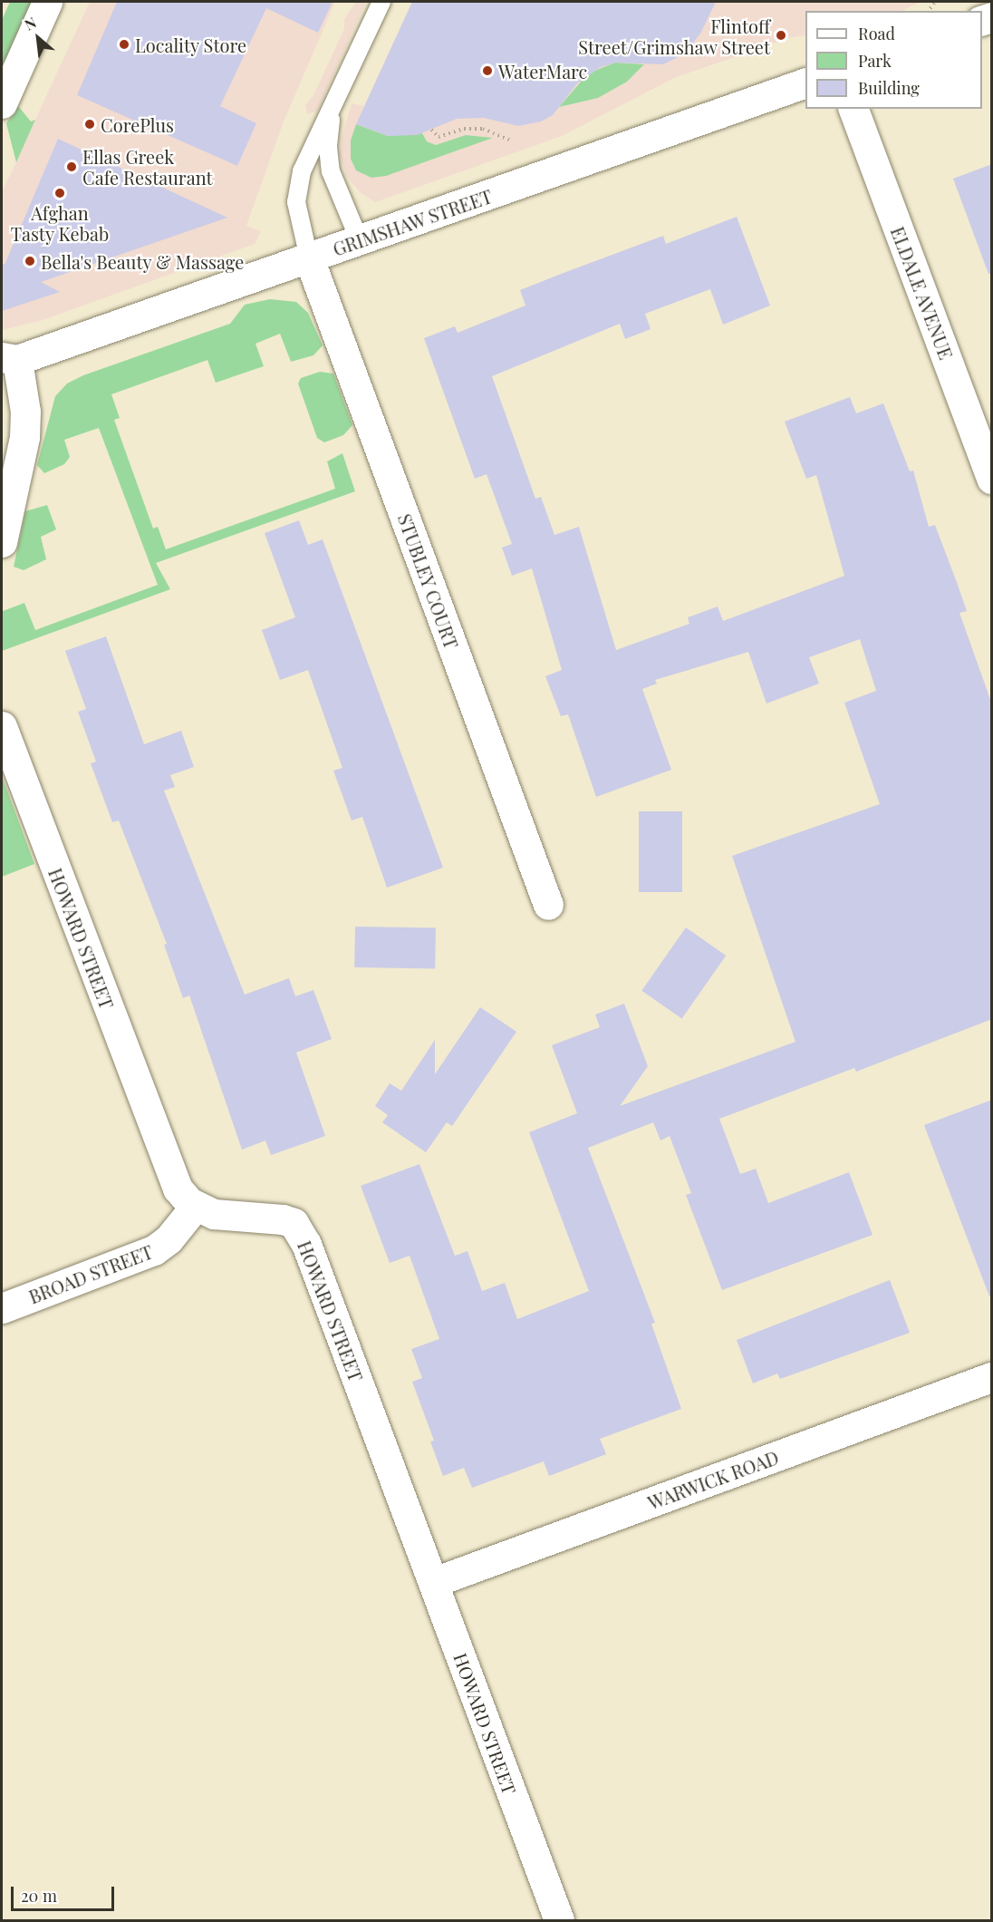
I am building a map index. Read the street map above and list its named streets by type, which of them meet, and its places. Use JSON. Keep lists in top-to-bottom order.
{
  "streets": {
    "street": [
      "GRIMSHAW STREET",
      "ELDALE AVENUE",
      "STUBLEY COURT",
      "HOWARD STREET",
      "BROAD STREET",
      "WARWICK ROAD"
    ]
  },
  "crossings": [
    ["GRIMSHAW STREET", "STUBLEY COURT"],
    ["HOWARD STREET", "BROAD STREET"],
    ["HOWARD STREET", "WARWICK ROAD"]
  ],
  "places": [
    "Flintoff Street/Grimshaw Street",
    "Locality Store",
    "WaterMarc",
    "CorePlus",
    "Ellas Greek Cafe Restaurant",
    "Afghan Tasty Kebab",
    "Bella's Beauty & Massage"
  ],
  "legend": ["Road", "Park", "Building"],
  "scale_bar": "20 m",
  "north": "top left"
}
